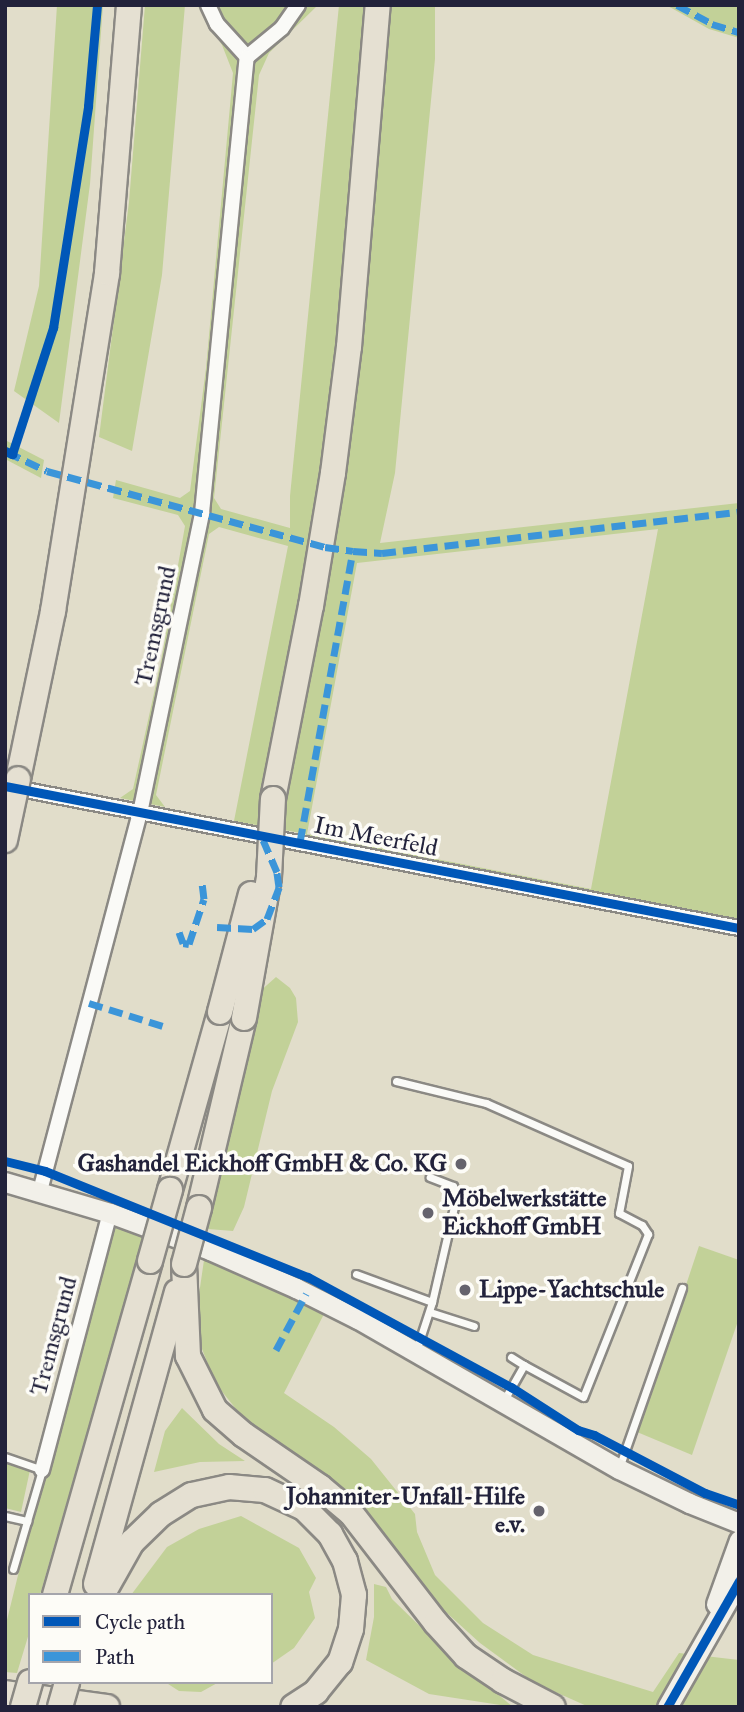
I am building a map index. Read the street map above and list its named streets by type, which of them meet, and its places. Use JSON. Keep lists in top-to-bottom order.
{
  "streets": {
    "street": ["Tremsgrund", "Im Meerfeld"]
  },
  "crossings": [
    ["Tremsgrund", "Im Meerfeld"]
  ],
  "places": [
    "Gashandel Eickhoff GmbH & Co. KG",
    "Möbelwerkstätte Eickhoff GmbH",
    "Lippe-Yachtschule",
    "Johanniter-Unfall-Hilfe e.v."
  ],
  "legend": ["Cycle path", "Path"]
}
